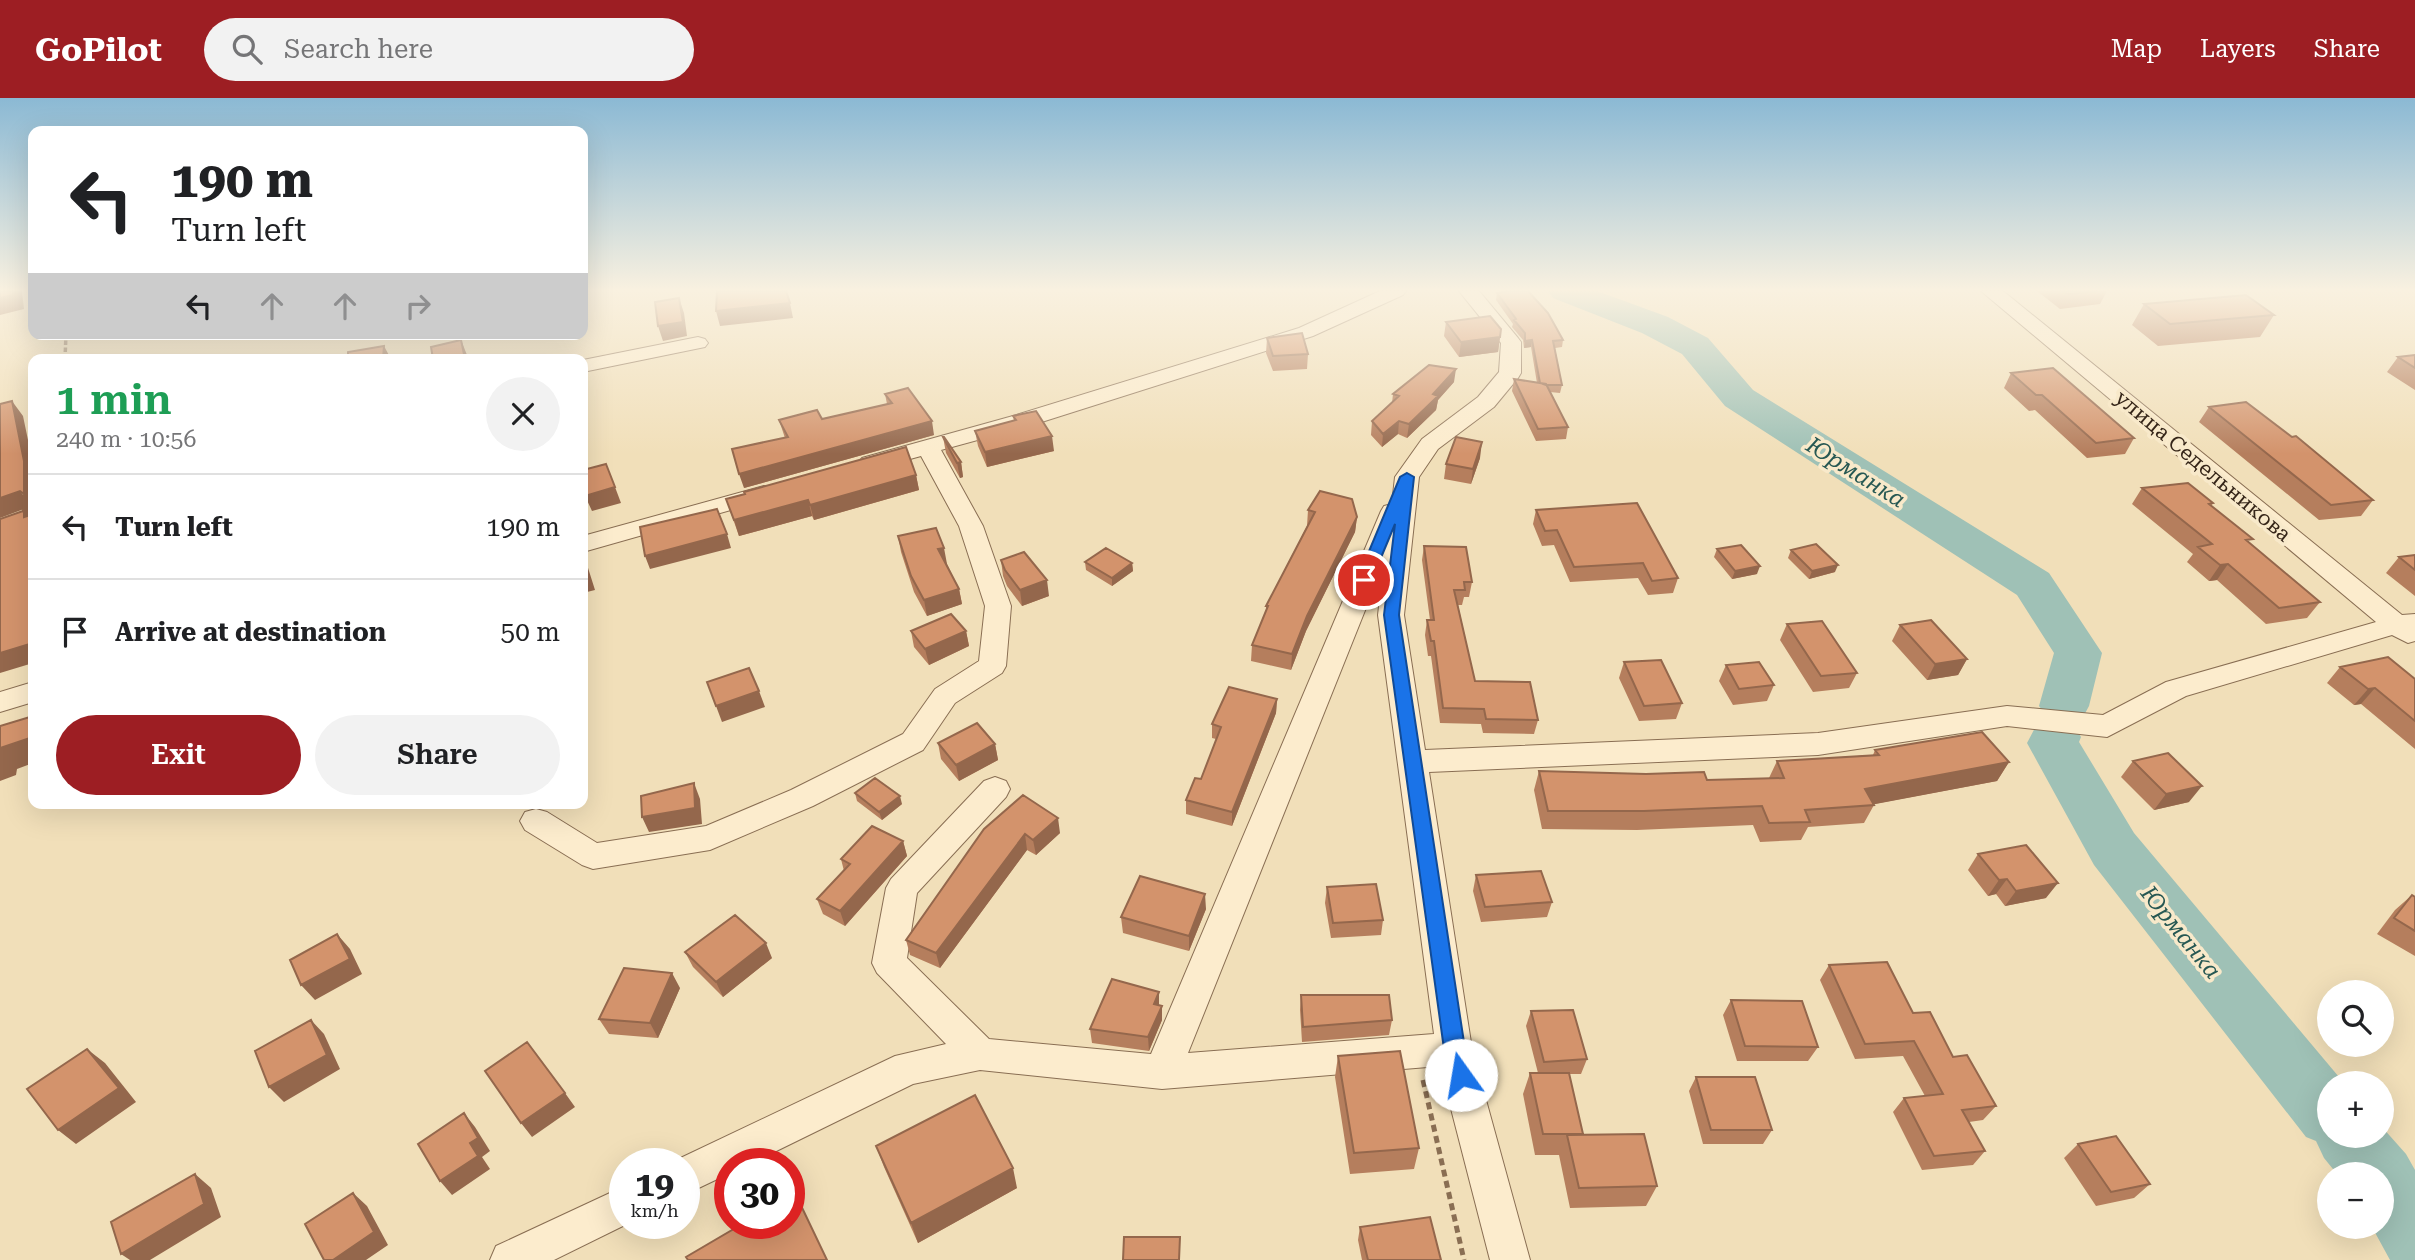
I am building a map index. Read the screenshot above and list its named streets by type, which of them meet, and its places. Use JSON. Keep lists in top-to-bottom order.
{
  "streets": {
    "street": ["улица Седельникова"]
  },
  "water": ["Юрманка"],
  "page": {
    "header": "GoPilot",
    "search": "Search here",
    "nav": ["Map", "Layers", "Share"],
    "turn": ["190 m", "Turn left"],
    "heading": ["1 min", "240 m · 10:56"],
    "list": [
      {
        "name": "Turn left",
        "value": "190 m"
      },
      {
        "name": "Arrive at destination",
        "value": "50 m"
      }
    ],
    "buttons": ["Exit", "Share"],
    "map_buttons": ["+", "−"],
    "speed": "19 km/h",
    "limit": "30"
  }
}
